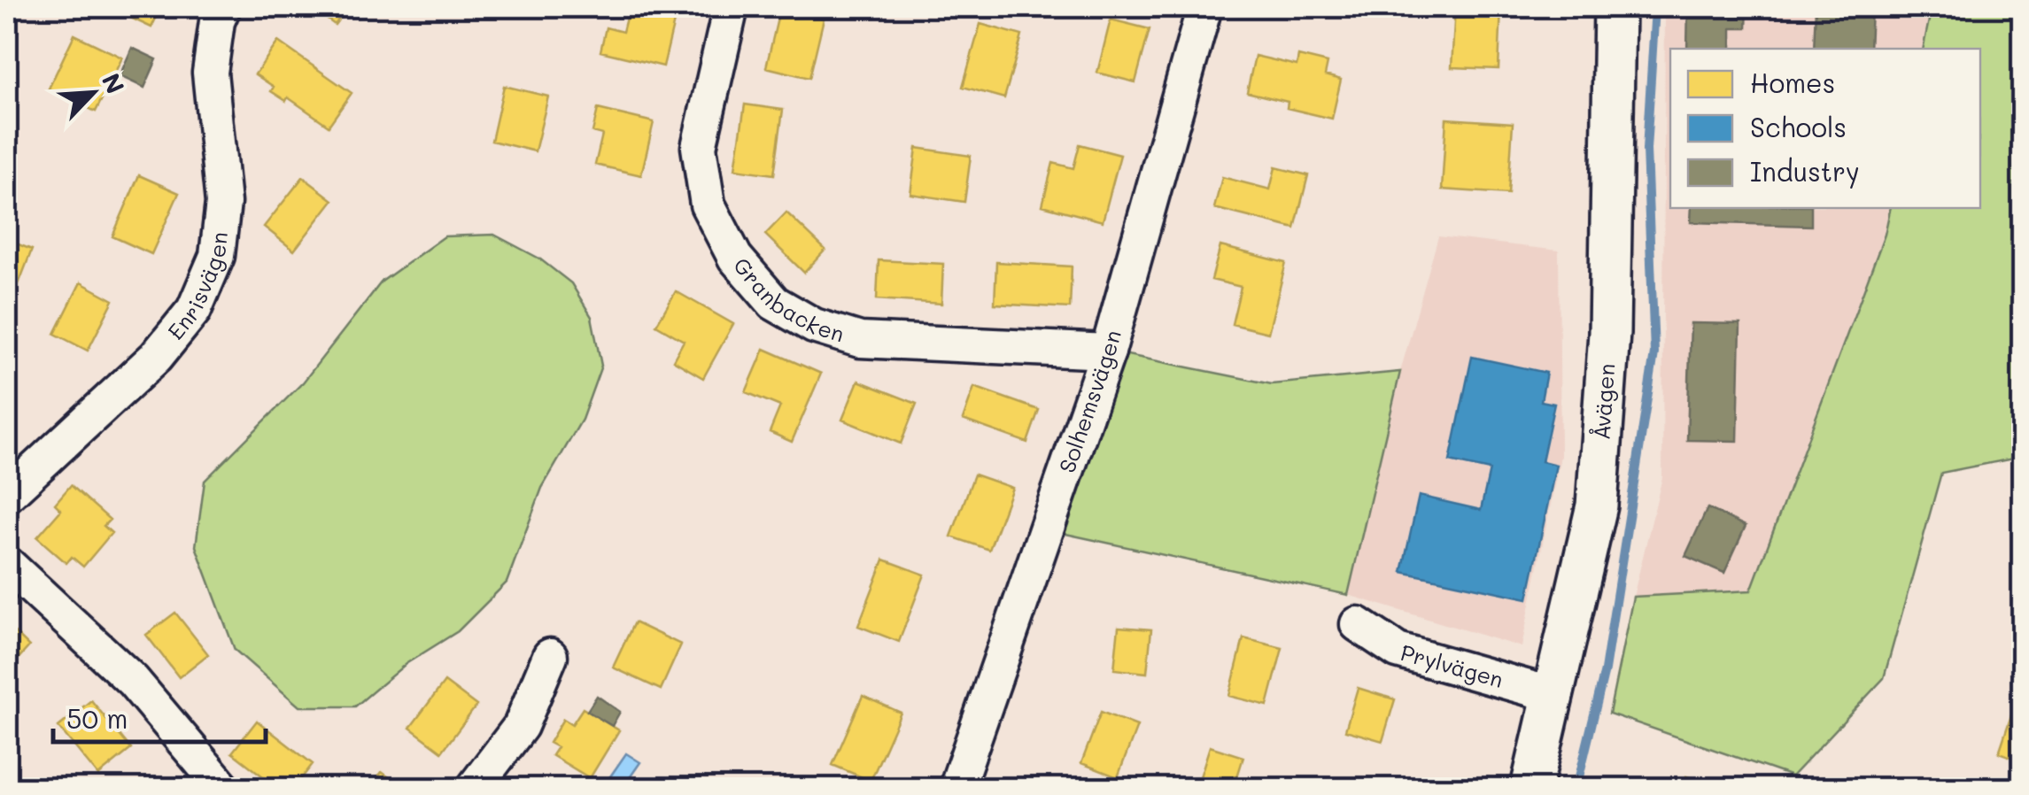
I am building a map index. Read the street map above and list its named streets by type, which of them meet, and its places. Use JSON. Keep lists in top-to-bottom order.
{
  "streets": {
    "street": [
      "Enrisvägen",
      "Granbacken",
      "Solhemsvägen",
      "Åvägen",
      "Prylvägen"
    ]
  },
  "crossings": [
    ["Granbacken", "Solhemsvägen"],
    ["Åvägen", "Prylvägen"]
  ],
  "legend": ["Homes", "Schools", "Industry"],
  "scale_bar": "50 m",
  "north": "top right"
}
